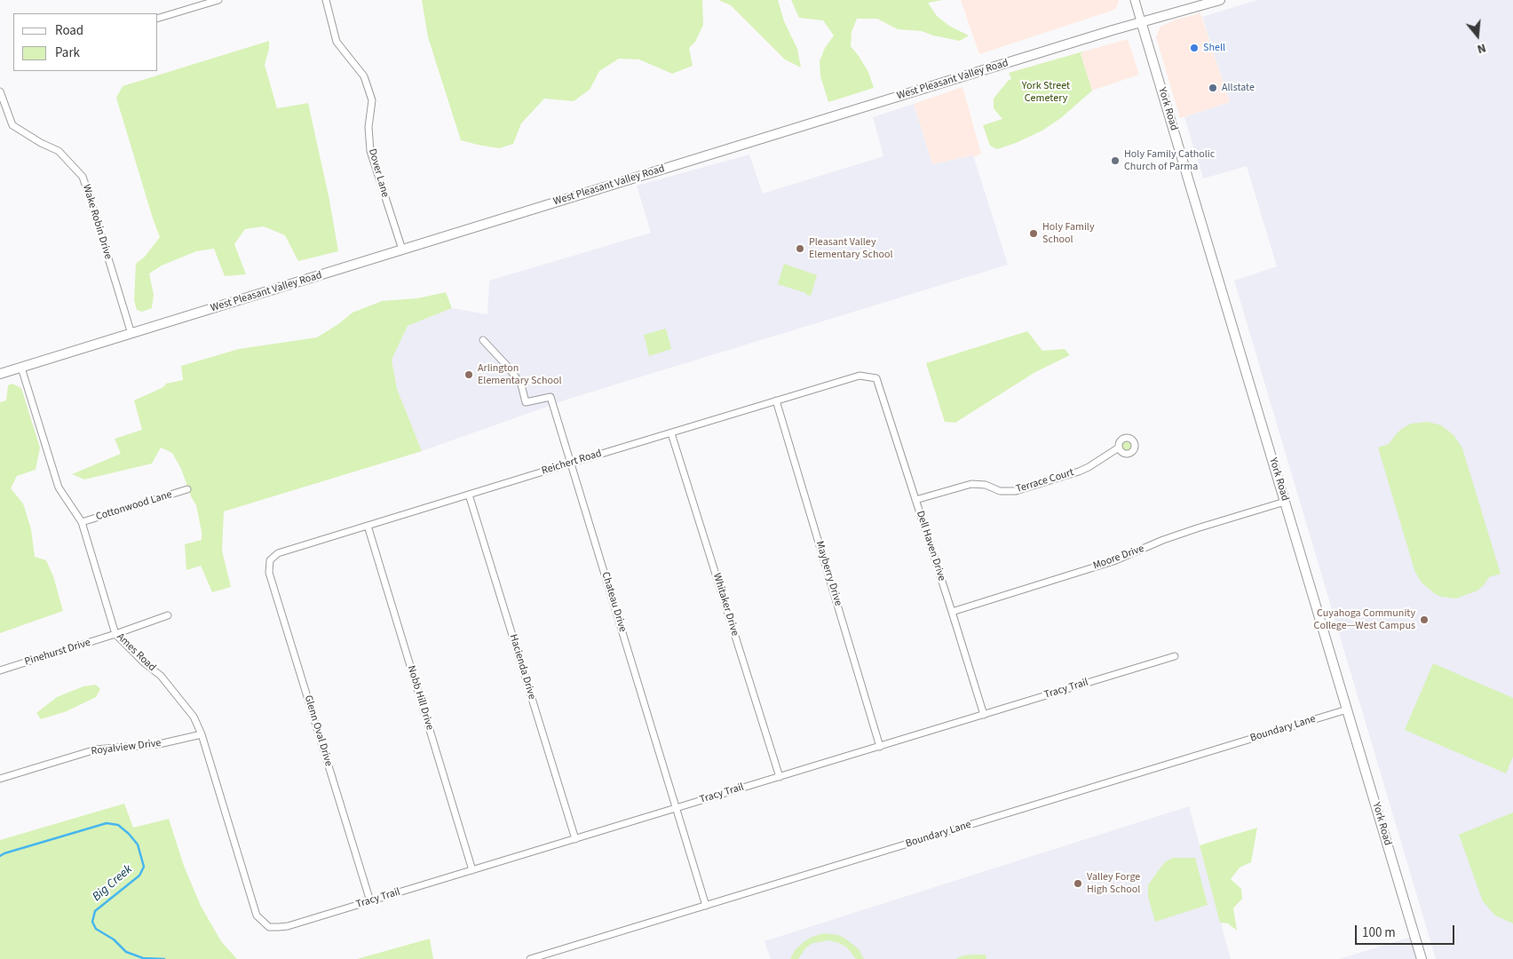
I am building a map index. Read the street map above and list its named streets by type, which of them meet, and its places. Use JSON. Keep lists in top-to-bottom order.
{
  "streets": {
    "main road": ["West Pleasant Valley Road", "York Road"],
    "street": [
      "Dover Lane",
      "Wake Robin Drive",
      "Reichert Road",
      "Terrace Court",
      "Cottonwood Lane",
      "Dell Haven Drive",
      "Moore Drive",
      "Mayberry Drive",
      "Chateau Drive",
      "Whitaker Drive",
      "Pinehurst Drive",
      "Ames Road",
      "Hacienda Drive",
      "Tracy Trail",
      "Nobb Hill Drive",
      "Boundary Lane",
      "Glenn Oval Drive",
      "Royalview Drive"
    ]
  },
  "crossings": [
    ["West Pleasant Valley Road", "York Road"],
    ["West Pleasant Valley Road", "Dover Lane"],
    ["West Pleasant Valley Road", "Wake Robin Drive"],
    ["West Pleasant Valley Road", "Ames Road"],
    ["York Road", "Moore Drive"],
    ["York Road", "Boundary Lane"],
    ["Reichert Road", "Dell Haven Drive"],
    ["Reichert Road", "Mayberry Drive"],
    ["Reichert Road", "Chateau Drive"],
    ["Reichert Road", "Whitaker Drive"],
    ["Reichert Road", "Hacienda Drive"],
    ["Reichert Road", "Nobb Hill Drive"],
    ["Reichert Road", "Glenn Oval Drive"],
    ["Terrace Court", "Dell Haven Drive"],
    ["Cottonwood Lane", "Ames Road"],
    ["Dell Haven Drive", "Moore Drive"],
    ["Dell Haven Drive", "Tracy Trail"],
    ["Mayberry Drive", "Tracy Trail"],
    ["Chateau Drive", "Tracy Trail"],
    ["Chateau Drive", "Boundary Lane"],
    ["Whitaker Drive", "Tracy Trail"],
    ["Pinehurst Drive", "Ames Road"],
    ["Ames Road", "Tracy Trail"],
    ["Ames Road", "Royalview Drive"],
    ["Hacienda Drive", "Tracy Trail"],
    ["Tracy Trail", "Nobb Hill Drive"],
    ["Tracy Trail", "Glenn Oval Drive"]
  ],
  "water": ["Big Creek"],
  "parks": ["York Street Cemetery"],
  "places": [
    "Shell",
    "Allstate",
    "Holy Family Catholic Church of Parma",
    "Holy Family School",
    "Pleasant Valley Elementary School",
    "Arlington Elementary School",
    "Cuyahoga Community College—West Campus",
    "Valley Forge High School"
  ],
  "legend": ["Road", "Park"],
  "scale_bar": "100 m",
  "north": "bottom"
}
